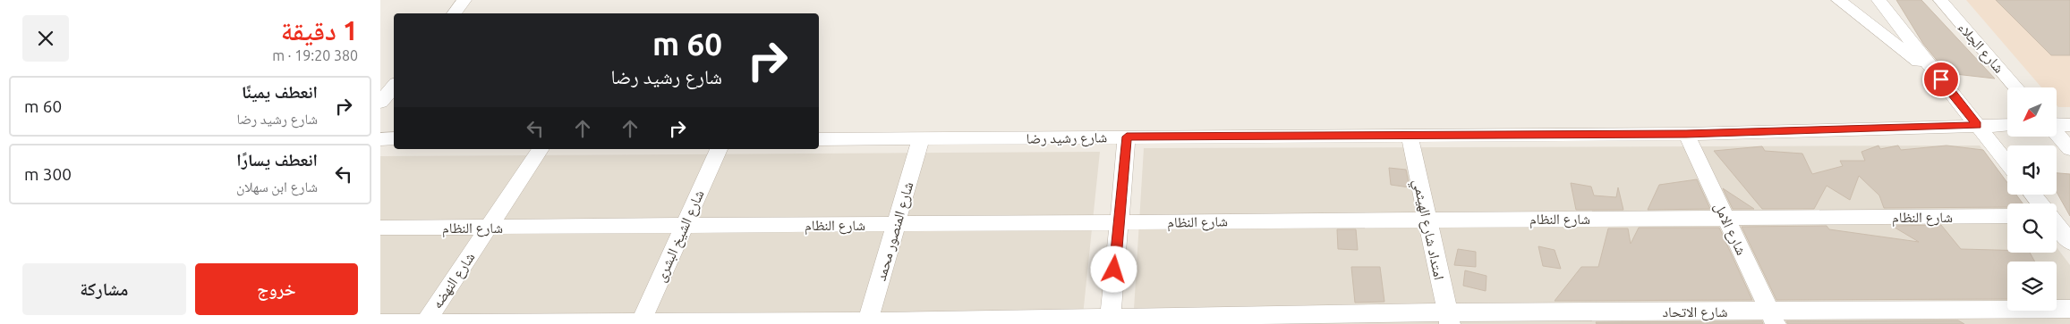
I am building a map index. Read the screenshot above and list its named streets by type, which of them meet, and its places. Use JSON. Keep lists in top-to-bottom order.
{
  "streets": {
    "street": [
      "شارع الجلاء",
      "شارع رشيد رضا",
      "شارع النظام",
      "شارع الامل",
      "امتداد شارع الهيثمي",
      "شارع المنصور محمد",
      "شارع الشيخ البشرى",
      "شارع النهضه",
      "شارع الاتحاد"
    ]
  },
  "crossings": [
    ["شارع رشيد رضا", "شارع الامل"],
    ["شارع رشيد رضا", "امتداد شارع الهيثمي"],
    ["شارع رشيد رضا", "شارع المنصور محمد"],
    ["شارع النظام", "شارع الامل"],
    ["شارع النظام", "امتداد شارع الهيثمي"],
    ["شارع النظام", "شارع المنصور محمد"],
    ["شارع النظام", "شارع الشيخ البشرى"],
    ["شارع النظام", "شارع النهضه"],
    ["شارع الامل", "شارع الاتحاد"],
    ["امتداد شارع الهيثمي", "شارع الاتحاد"],
    ["شارع المنصور محمد", "شارع الاتحاد"],
    ["شارع الشيخ البشرى", "شارع الاتحاد"],
    ["شارع النهضه", "شارع الاتحاد"]
  ],
  "north": "bottom left",
  "page": {
    "heading": ["1 دقيقة", "380 m · 19:20"],
    "turn": ["60 m", "شارع رشيد رضا"],
    "list": [
      {
        "name": "انعطف يمينًا",
        "note": "شارع رشيد رضا",
        "value": "60 m"
      },
      {
        "name": "انعطف يسارًا",
        "note": "شارع ابن سهلان",
        "value": "300 m"
      }
    ],
    "buttons": ["خروج", "مشاركة"]
  }
}
